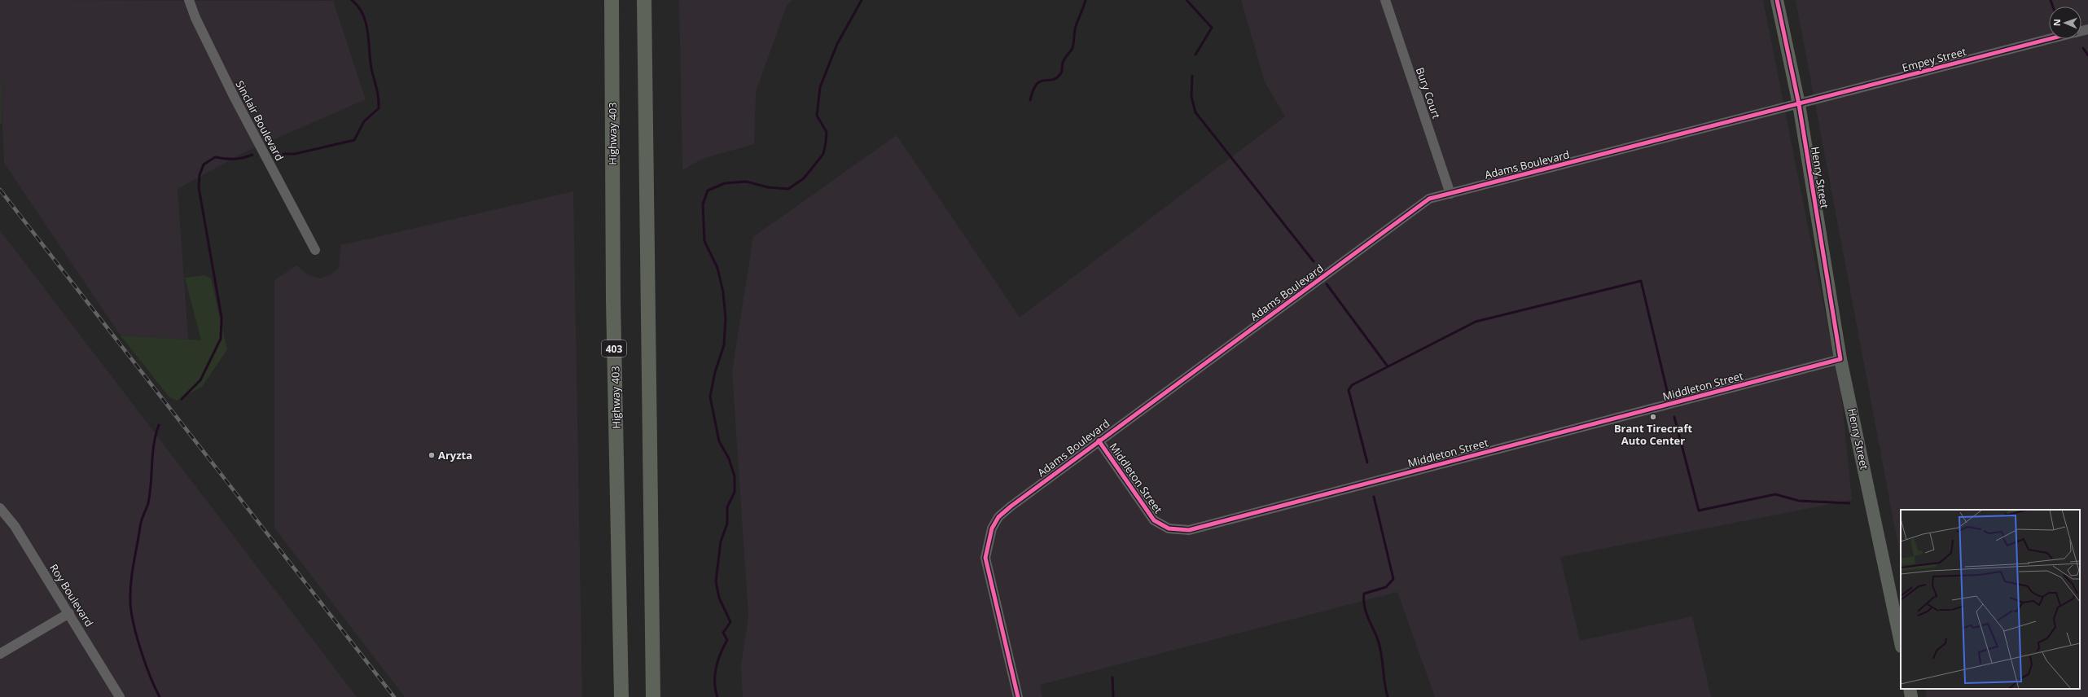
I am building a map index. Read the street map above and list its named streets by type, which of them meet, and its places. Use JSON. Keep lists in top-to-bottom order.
{
  "streets": {
    "highway": ["Highway 403", "403"],
    "main road": ["Henry Street"],
    "street": [
      "Empey Street",
      "Bury Court",
      "Sinclair Boulevard",
      "Adams Boulevard",
      "Middleton Street",
      "Roy Boulevard"
    ]
  },
  "crossings": [
    ["Empey Street", "Adams Boulevard"],
    ["Empey Street", "Henry Street"],
    ["Bury Court", "Adams Boulevard"],
    ["Adams Boulevard", "Henry Street"],
    ["Adams Boulevard", "Middleton Street"],
    ["Henry Street", "Middleton Street"]
  ],
  "places": ["Brant Tirecraft Auto Center", "Aryzta"],
  "north": "left"
}
